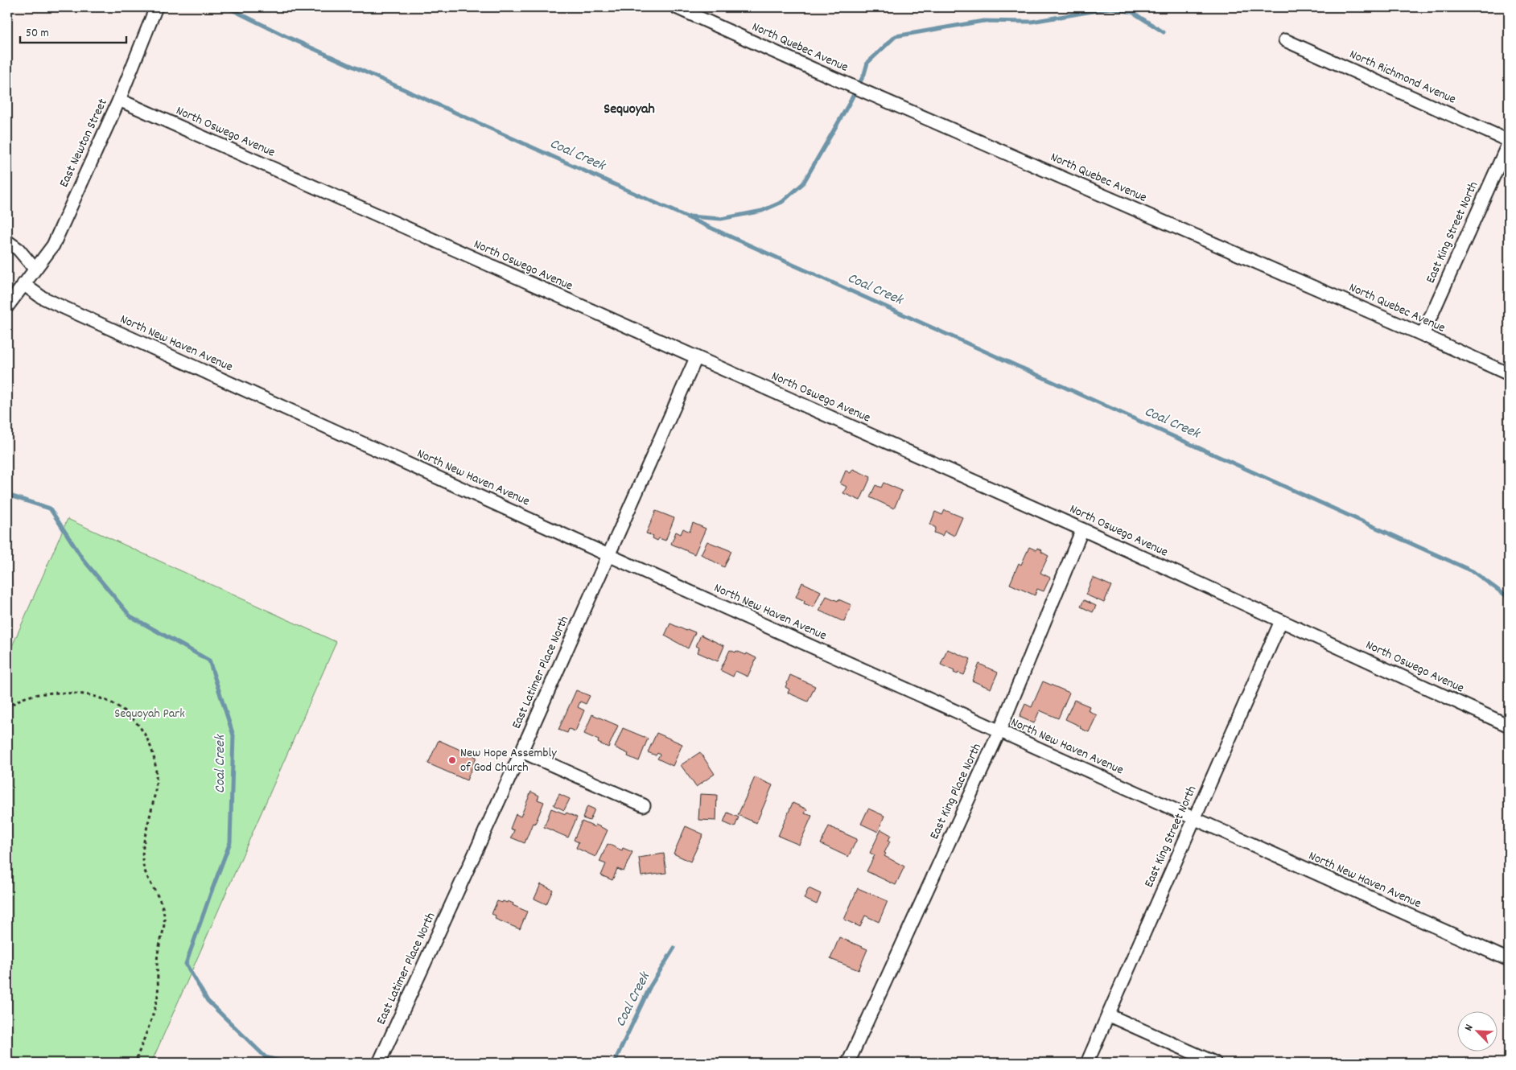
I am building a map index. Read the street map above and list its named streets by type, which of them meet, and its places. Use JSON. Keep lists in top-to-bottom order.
{
  "streets": {
    "street": [
      "North Quebec Avenue",
      "North Richmond Avenue",
      "North Oswego Avenue",
      "East Newton Street",
      "East King Street North",
      "North New Haven Avenue",
      "East Latimer Place North",
      "East King Place North"
    ]
  },
  "crossings": [
    ["North Quebec Avenue", "East King Street North"],
    ["North Richmond Avenue", "East King Street North"],
    ["North Oswego Avenue", "East Newton Street"],
    ["North Oswego Avenue", "East King Street North"],
    ["North Oswego Avenue", "East Latimer Place North"],
    ["North Oswego Avenue", "East King Place North"],
    ["East Newton Street", "North New Haven Avenue"],
    ["East King Street North", "North New Haven Avenue"],
    ["North New Haven Avenue", "East Latimer Place North"],
    ["North New Haven Avenue", "East King Place North"]
  ],
  "districts": ["Sequoyah"],
  "water": ["Coal Creek"],
  "parks": ["Sequoyah Park"],
  "places": ["New Hope Assembly of God Church"],
  "scale_bar": "50 m",
  "north": "top left"
}
